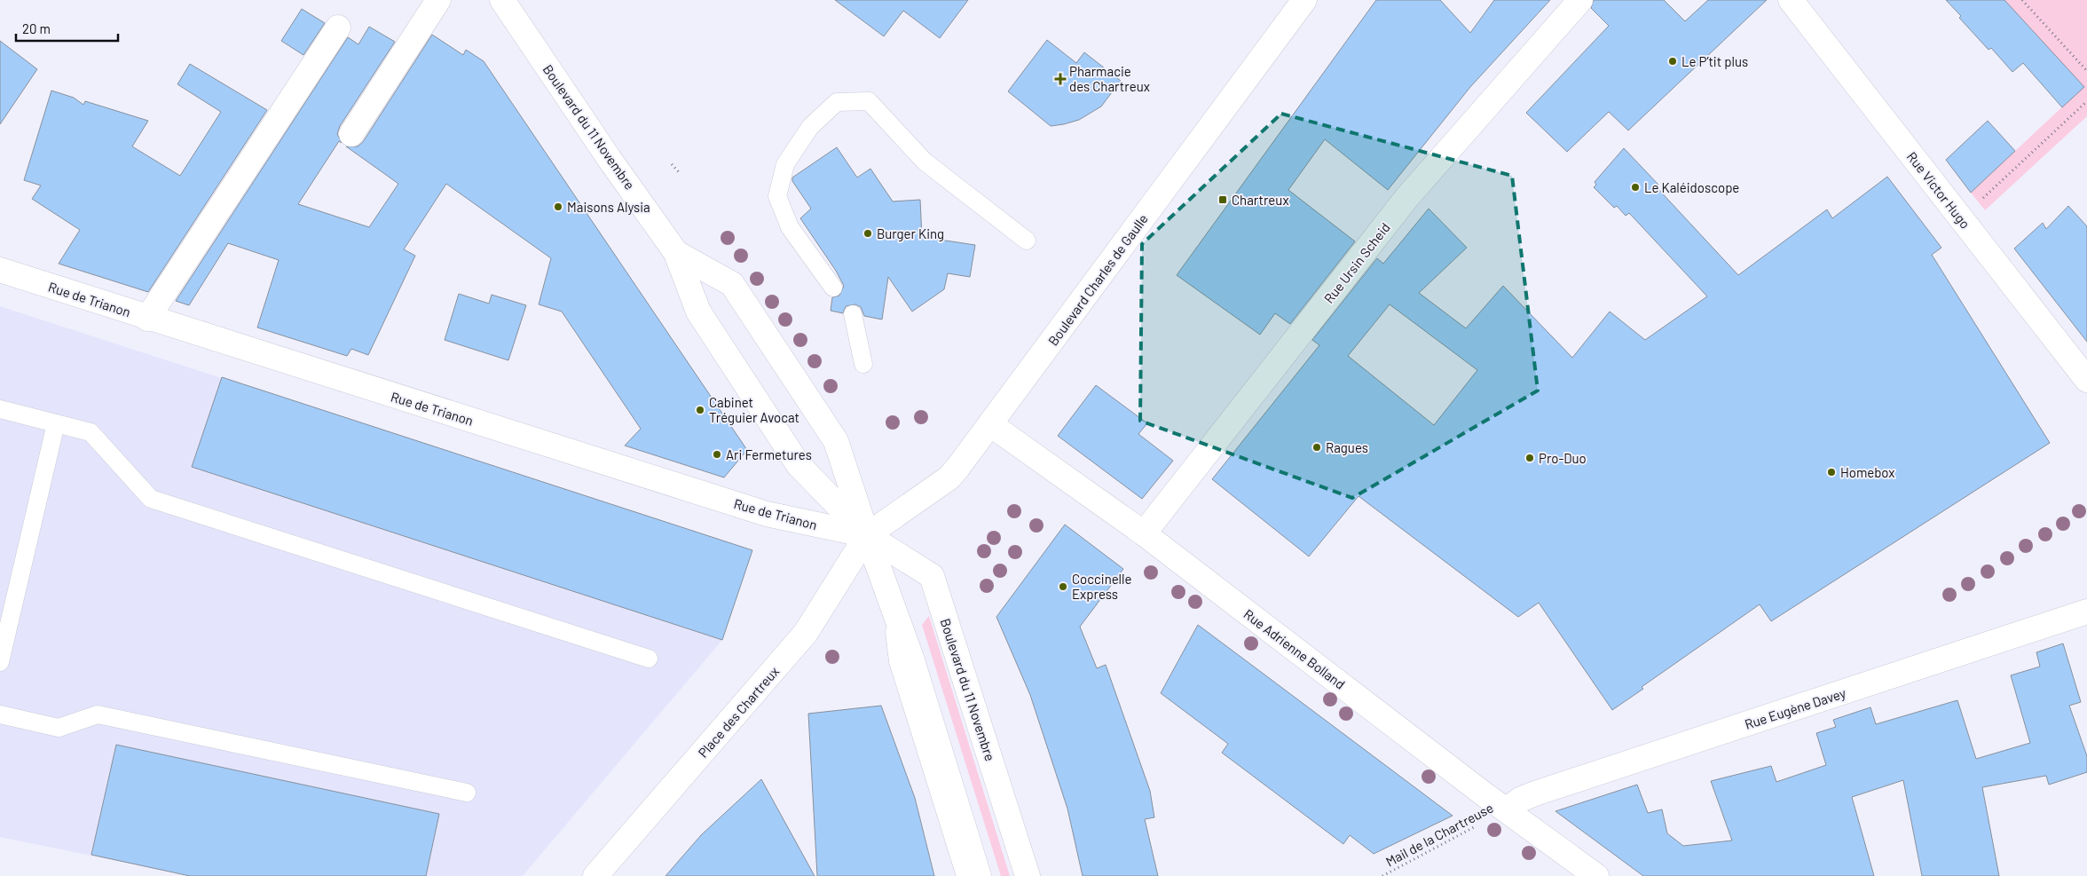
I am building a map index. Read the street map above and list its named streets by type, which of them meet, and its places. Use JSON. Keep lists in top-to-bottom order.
{
  "streets": {
    "street": [
      "Boulevard du 11 Novembre",
      "Rue Victor Hugo",
      "Rue Ursin Scheid",
      "Boulevard Charles de Gaulle",
      "Rue de Trianon",
      "Rue Adrienne Bolland",
      "Rue Eugène Davey",
      "Place des Chartreux"
    ],
    "path": ["Mail de la Chartreuse"]
  },
  "crossings": [
    ["Boulevard du 11 Novembre", "Boulevard Charles de Gaulle"],
    ["Boulevard du 11 Novembre", "Rue de Trianon"],
    ["Boulevard du 11 Novembre", "Place des Chartreux"],
    ["Rue Ursin Scheid", "Rue Adrienne Bolland"],
    ["Boulevard Charles de Gaulle", "Rue de Trianon"],
    ["Boulevard Charles de Gaulle", "Rue Adrienne Bolland"],
    ["Boulevard Charles de Gaulle", "Place des Chartreux"],
    ["Rue de Trianon", "Place des Chartreux"],
    ["Rue Adrienne Bolland", "Rue Eugène Davey"],
    ["Rue Adrienne Bolland", "Mail de la Chartreuse"],
    ["Rue Eugène Davey", "Mail de la Chartreuse"]
  ],
  "places": {
    "other": [
      "Le P’tit plus",
      "Le Kaléidoscope",
      "Maisons Alysia",
      "Burger King",
      "Cabinet Tréguier Avocat",
      "Ragues",
      "Ari Fermetures",
      "Pro-Duo",
      "Homebox",
      "Coccinelle Express"
    ],
    "health": ["Pharmacie des Chartreux"],
    "transit": ["Chartreux"]
  },
  "scale_bar": "20 m"
}
